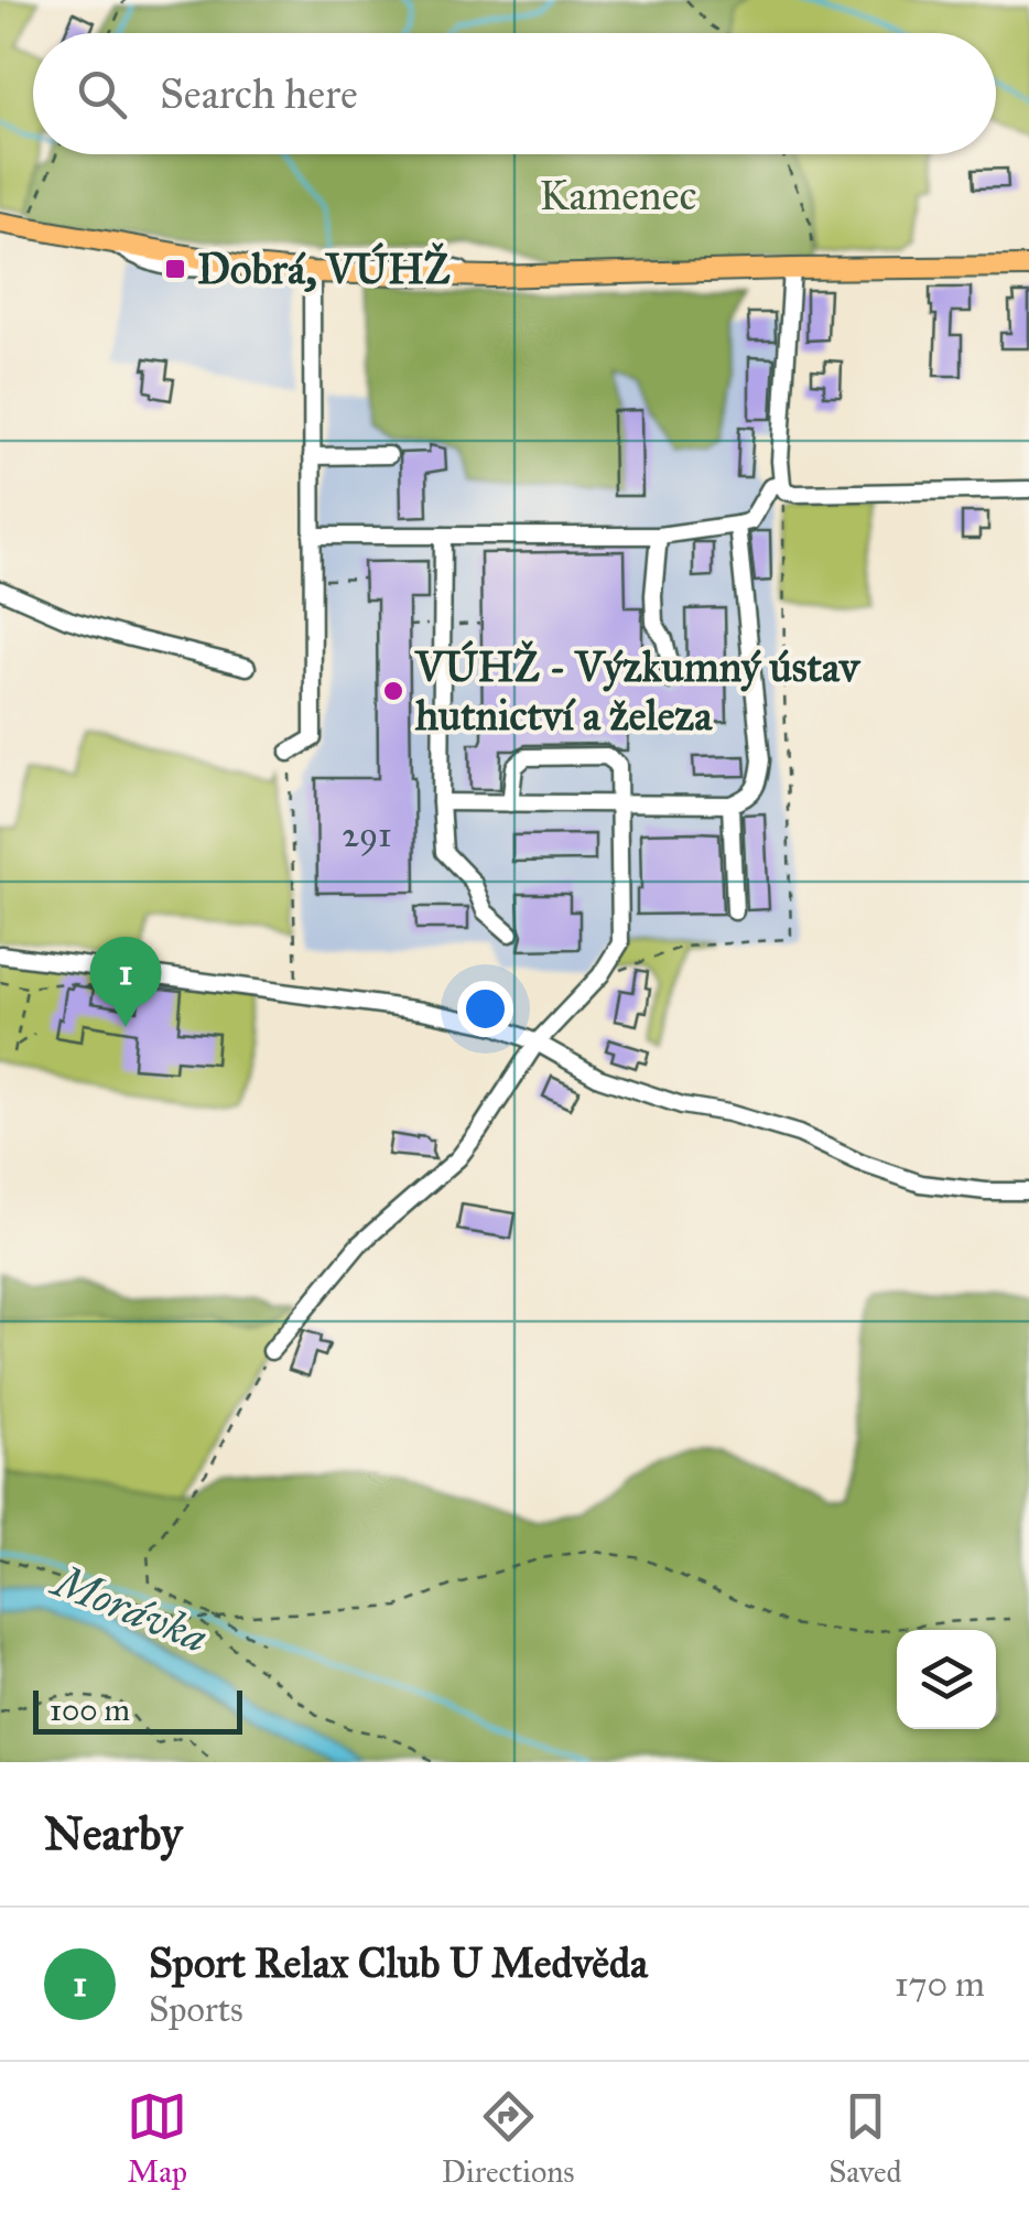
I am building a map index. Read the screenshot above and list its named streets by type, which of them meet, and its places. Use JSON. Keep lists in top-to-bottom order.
{
  "water": ["Morávka"],
  "parks": ["Kamenec"],
  "places": {
    "transit": ["Dobrá, VÚHŽ"],
    "other": ["VÚHŽ - Výzkumný ústav hutnictví a železa"]
  },
  "house_numbers": ["291"],
  "scale_bar": "100 m",
  "page": {
    "search": "Search here",
    "pins": "1",
    "scale": "100 m",
    "heading": "Nearby",
    "list": [
      {
        "mark": "1",
        "name": "Sport Relax Club U Medvěda",
        "note": "Sports",
        "value": "170 m"
      }
    ],
    "nav": ["Map", "Directions", "Saved"]
  }
}
